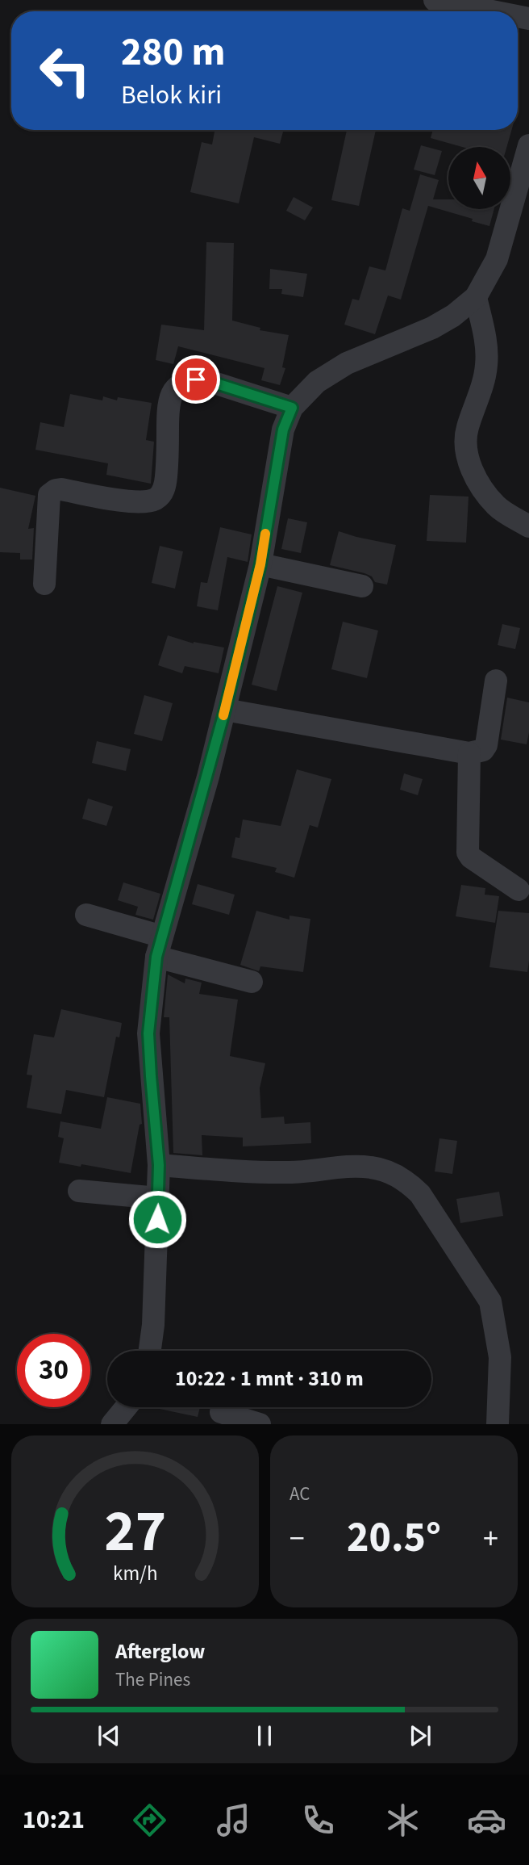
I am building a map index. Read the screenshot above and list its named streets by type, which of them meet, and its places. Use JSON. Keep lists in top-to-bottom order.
{
  "north": "top",
  "page": {
    "turn": ["280 m", "Belok kiri"],
    "limit": "30",
    "trip": "10:22 · 1 mnt · 310 m",
    "tile": "AC",
    "heat": ["−", "20.5°", "+"],
    "song": ["Afterglow", "The Pines"],
    "tabs": "10:21",
    "gauge": ["27", "km/h"]
  }
}
